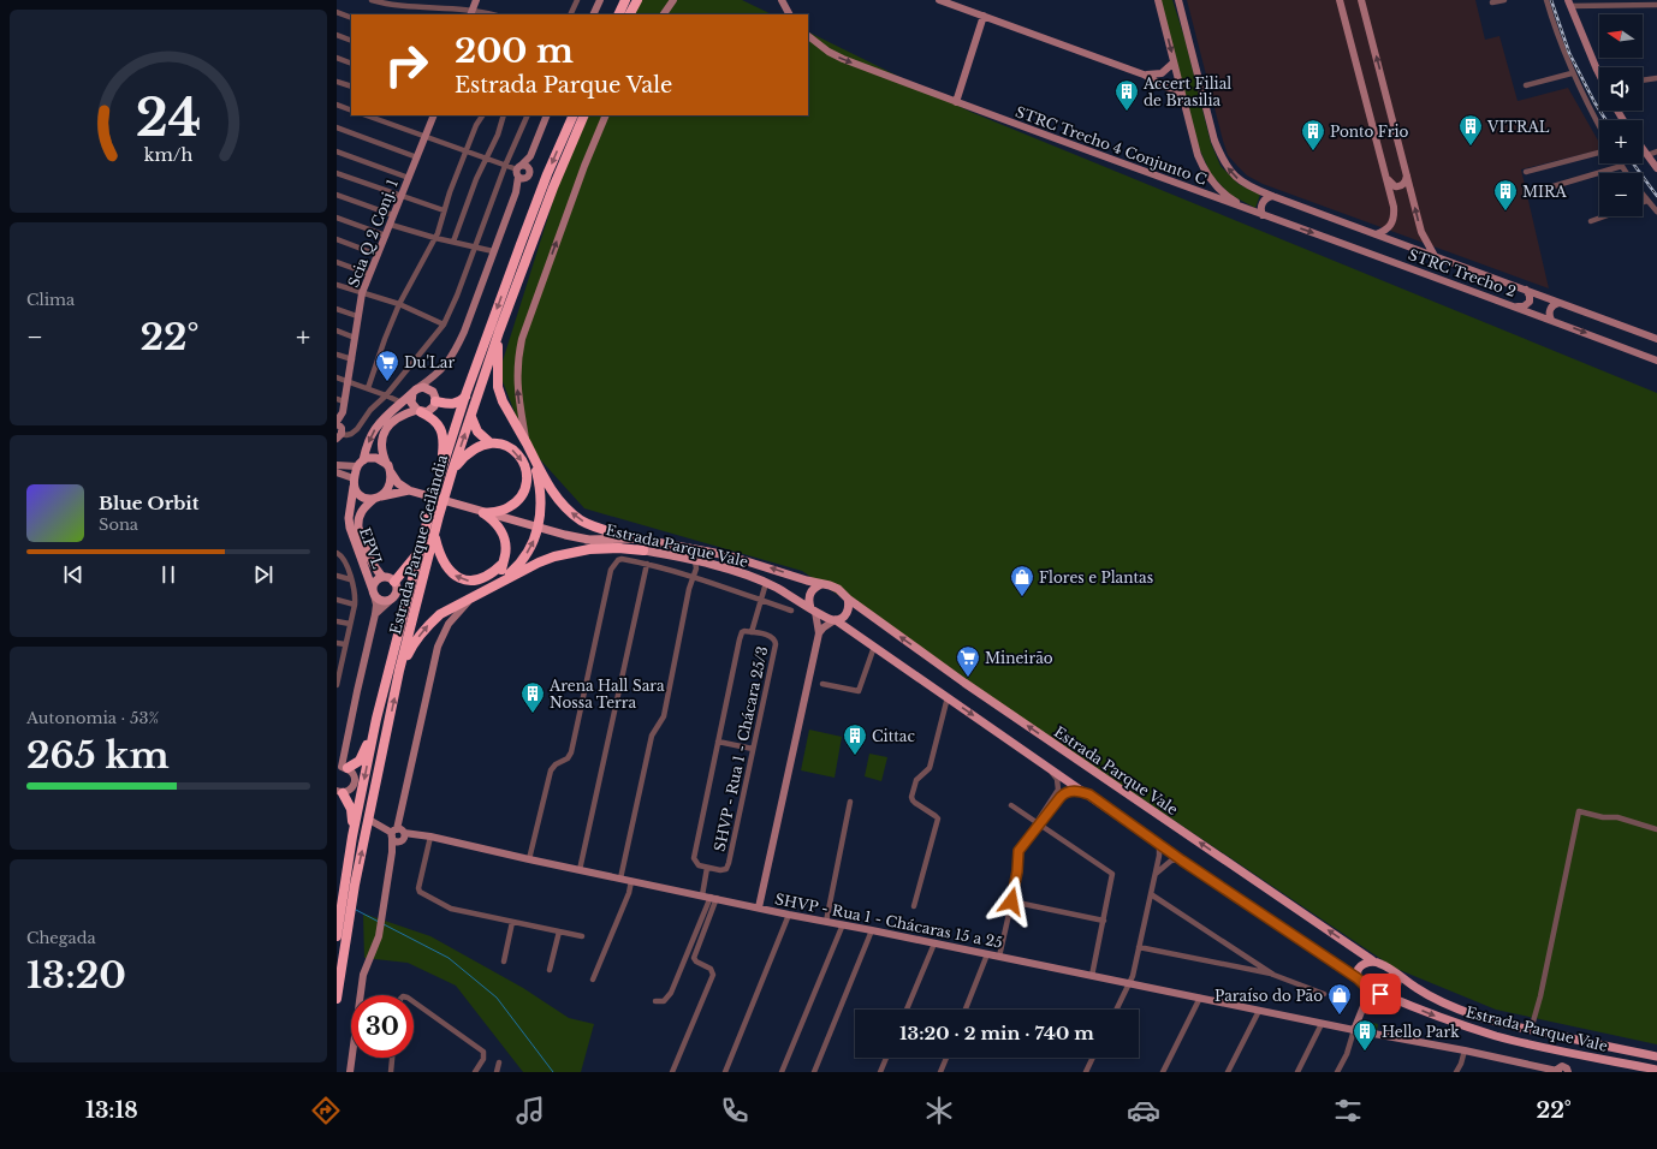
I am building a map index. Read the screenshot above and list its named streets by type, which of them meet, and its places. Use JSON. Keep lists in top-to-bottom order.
{
  "streets": {
    "highway": ["Estrada Parque Ceilândia"],
    "main road": ["Estrada Parque Vale", "EPVL"],
    "street": [
      "STRC Trecho 4 Conjunto C",
      "Scia Q 2 Conj. 1",
      "STRC Trecho 2",
      "SHVP - Rua 1 - Chácara 25/3",
      "SHVP - Rua 1 - Chácaras 15 a 25"
    ]
  },
  "crossings": [
    ["STRC Trecho 4 Conjunto C", "STRC Trecho 2"],
    ["Estrada Parque Vale", "EPVL"],
    ["SHVP - Rua 1 - Chácara 25/3", "SHVP - Rua 1 - Chácaras 15 a 25"]
  ],
  "places": {
    "building": [
      "Accert Filial de Brasilia",
      "VITRAL",
      "Ponto Frio",
      "MIRA",
      "Arena Hall Sara Nossa Terra",
      "Cittac",
      "Hello Park"
    ],
    "supermarket": ["Du'Lar", "Mineirão"],
    "shop": ["Flores e Plantas", "Paraíso do Pão"]
  },
  "north": "left",
  "page": {
    "map_buttons": ["+", "−"],
    "turn": ["200 m", "Estrada Parque Vale"],
    "tile": [
      "Clima",
      ["Autonomia · 53%", "265 km"],
      ["Chegada", "13:20"]
    ],
    "heat": ["−", "22°", "+"],
    "song": ["Blue Orbit", "Sona"],
    "limit": "30",
    "trip": "13:20 · 2 min · 740 m",
    "tabs": ["13:18", "22°"],
    "gauge": ["24", "km/h"]
  }
}
